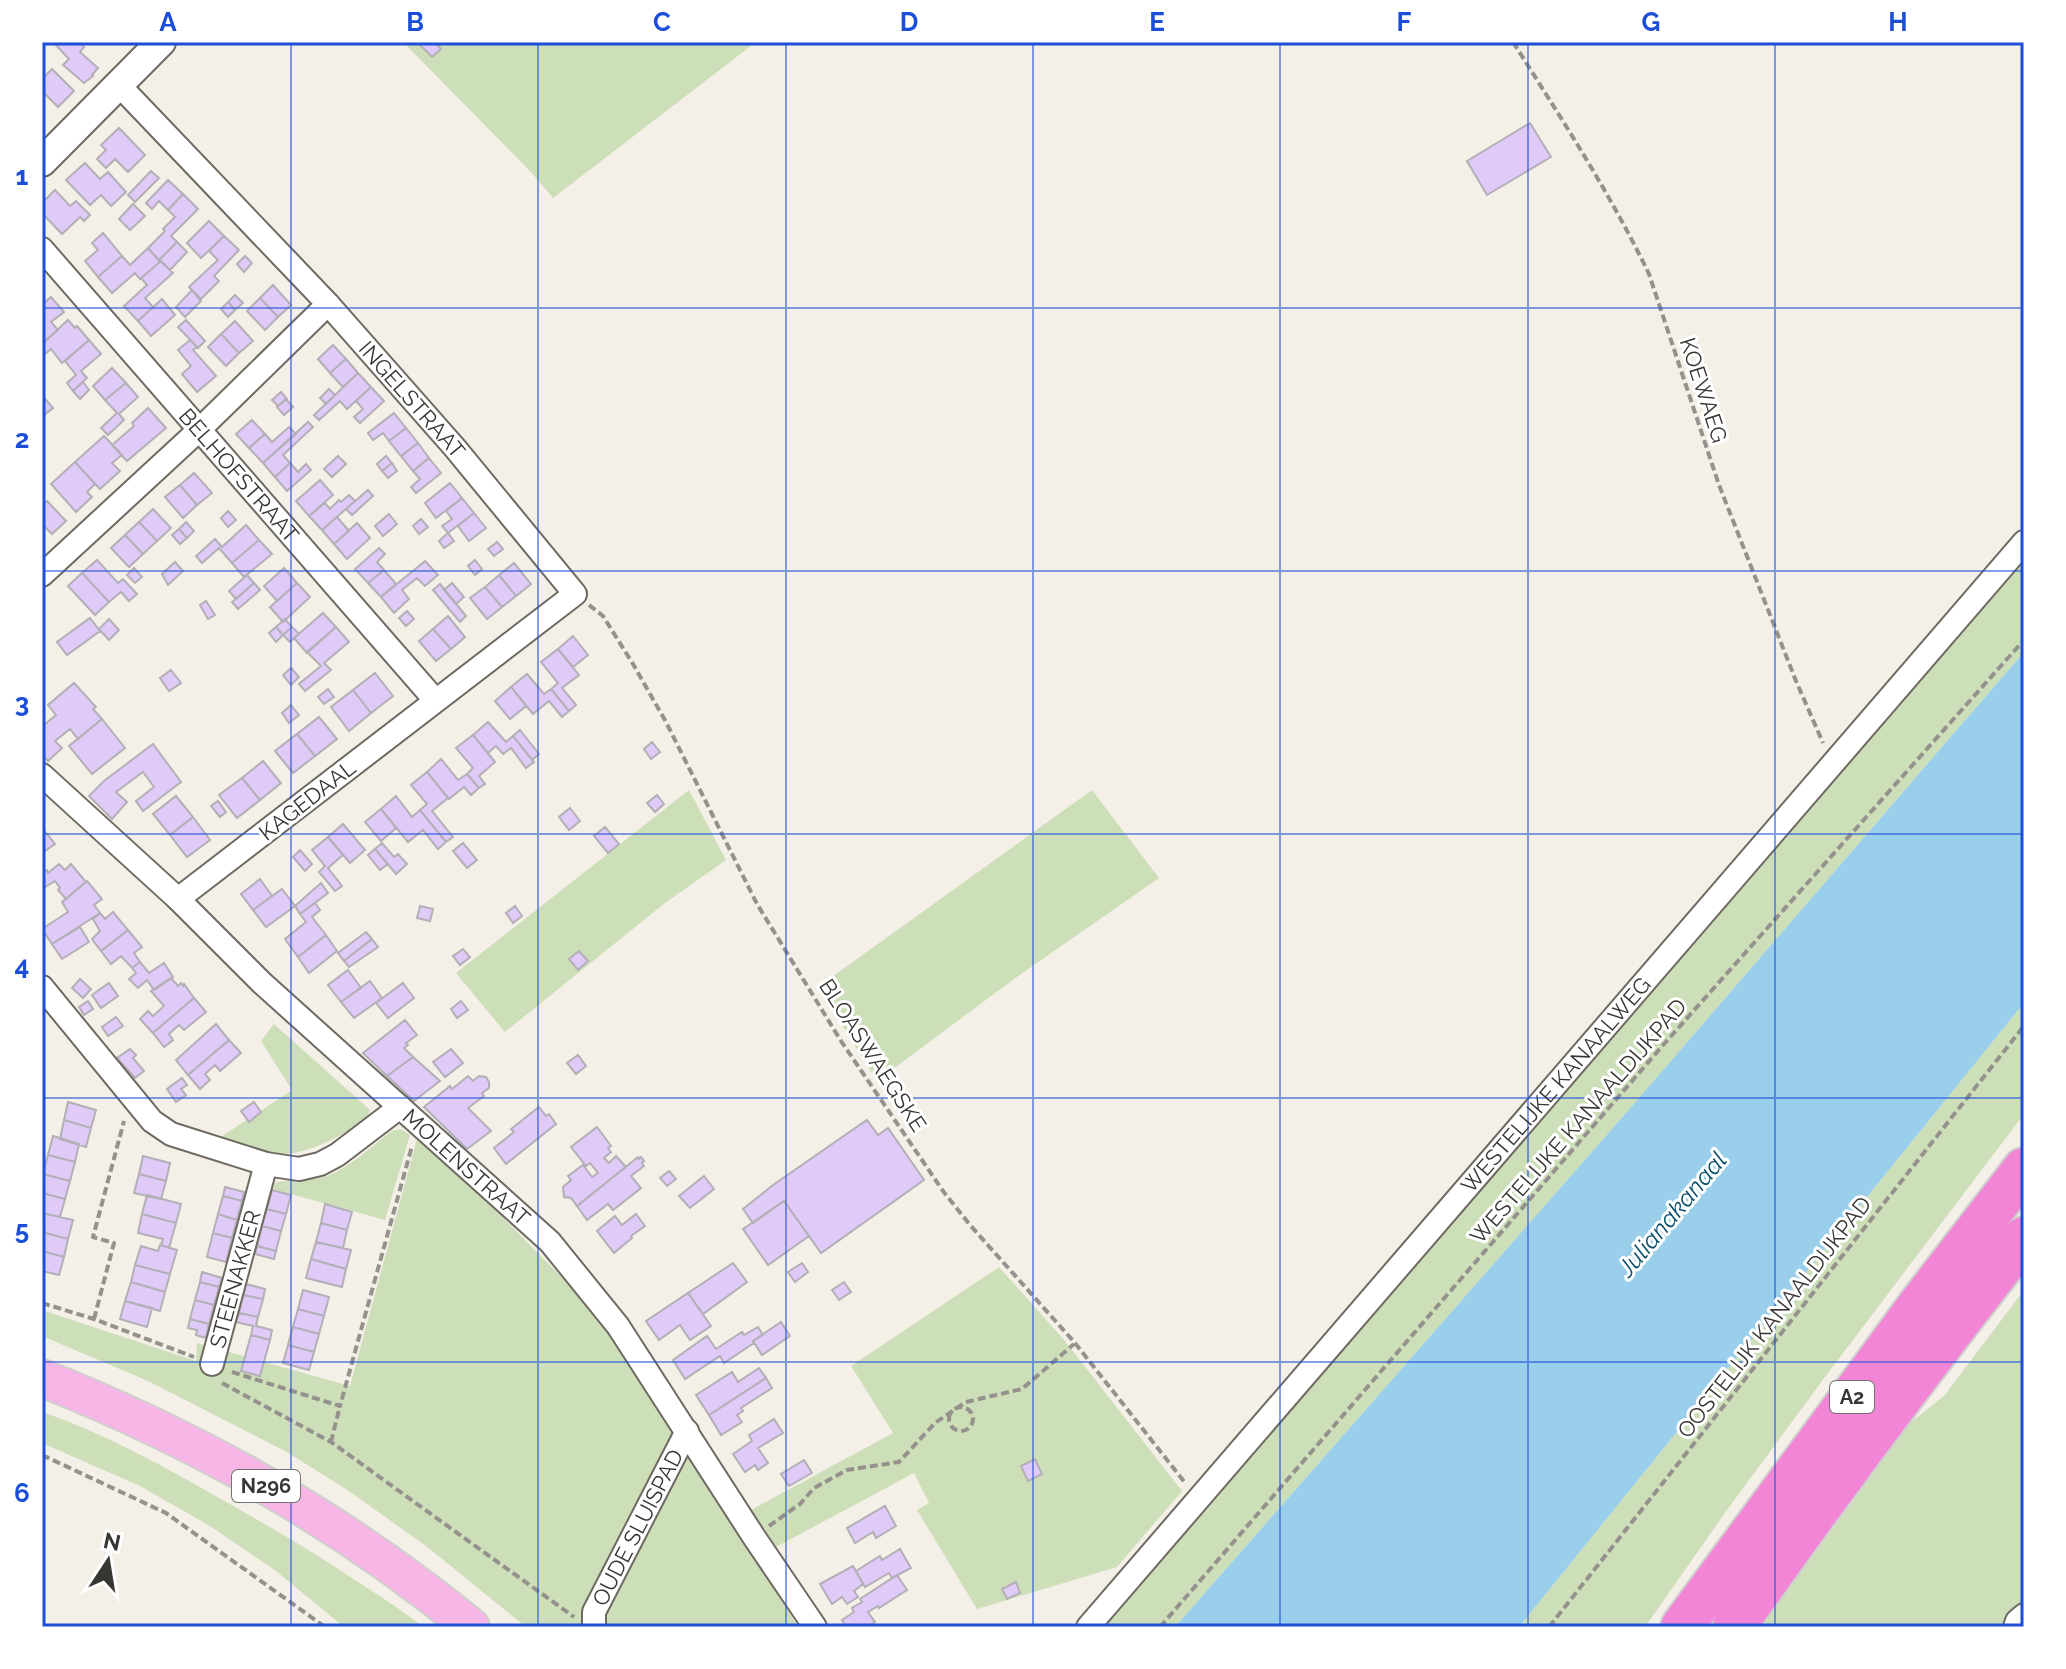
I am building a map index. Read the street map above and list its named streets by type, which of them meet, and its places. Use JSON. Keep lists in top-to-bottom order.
{
  "streets": {
    "highway": ["A2"],
    "main road": ["N296"],
    "street": [
      "INGELSTRAAT",
      "BELHOFSTRAAT",
      "KAGEDAAL",
      "WESTELIJKE KANAALWEG",
      "MOLENSTRAAT",
      "STEENAKKER",
      "OUDE SLUISPAD"
    ],
    "path": [
      "KOEWAEG",
      "BLOASWAEGSKE",
      "WESTELIJKE KANAALDIJKPAD",
      "OOSTELIJK KANAALDIJKPAD"
    ]
  },
  "crossings": [
    ["KOEWAEG", "WESTELIJKE KANAALWEG"],
    ["INGELSTRAAT", "BLOASWAEGSKE"],
    ["BELHOFSTRAAT", "KAGEDAAL"],
    ["KAGEDAAL", "MOLENSTRAAT"],
    ["BLOASWAEGSKE", "WESTELIJKE KANAALWEG"],
    ["MOLENSTRAAT", "OUDE SLUISPAD"]
  ],
  "water": ["Julianakanaal"],
  "north": "top",
  "grid": {
    "columns": [
      "A",
      "B",
      "C",
      "D",
      "E",
      "F",
      "G",
      "H"
    ],
    "rows": [
      "1",
      "2",
      "3",
      "4",
      "5",
      "6"
    ]
  }
}
